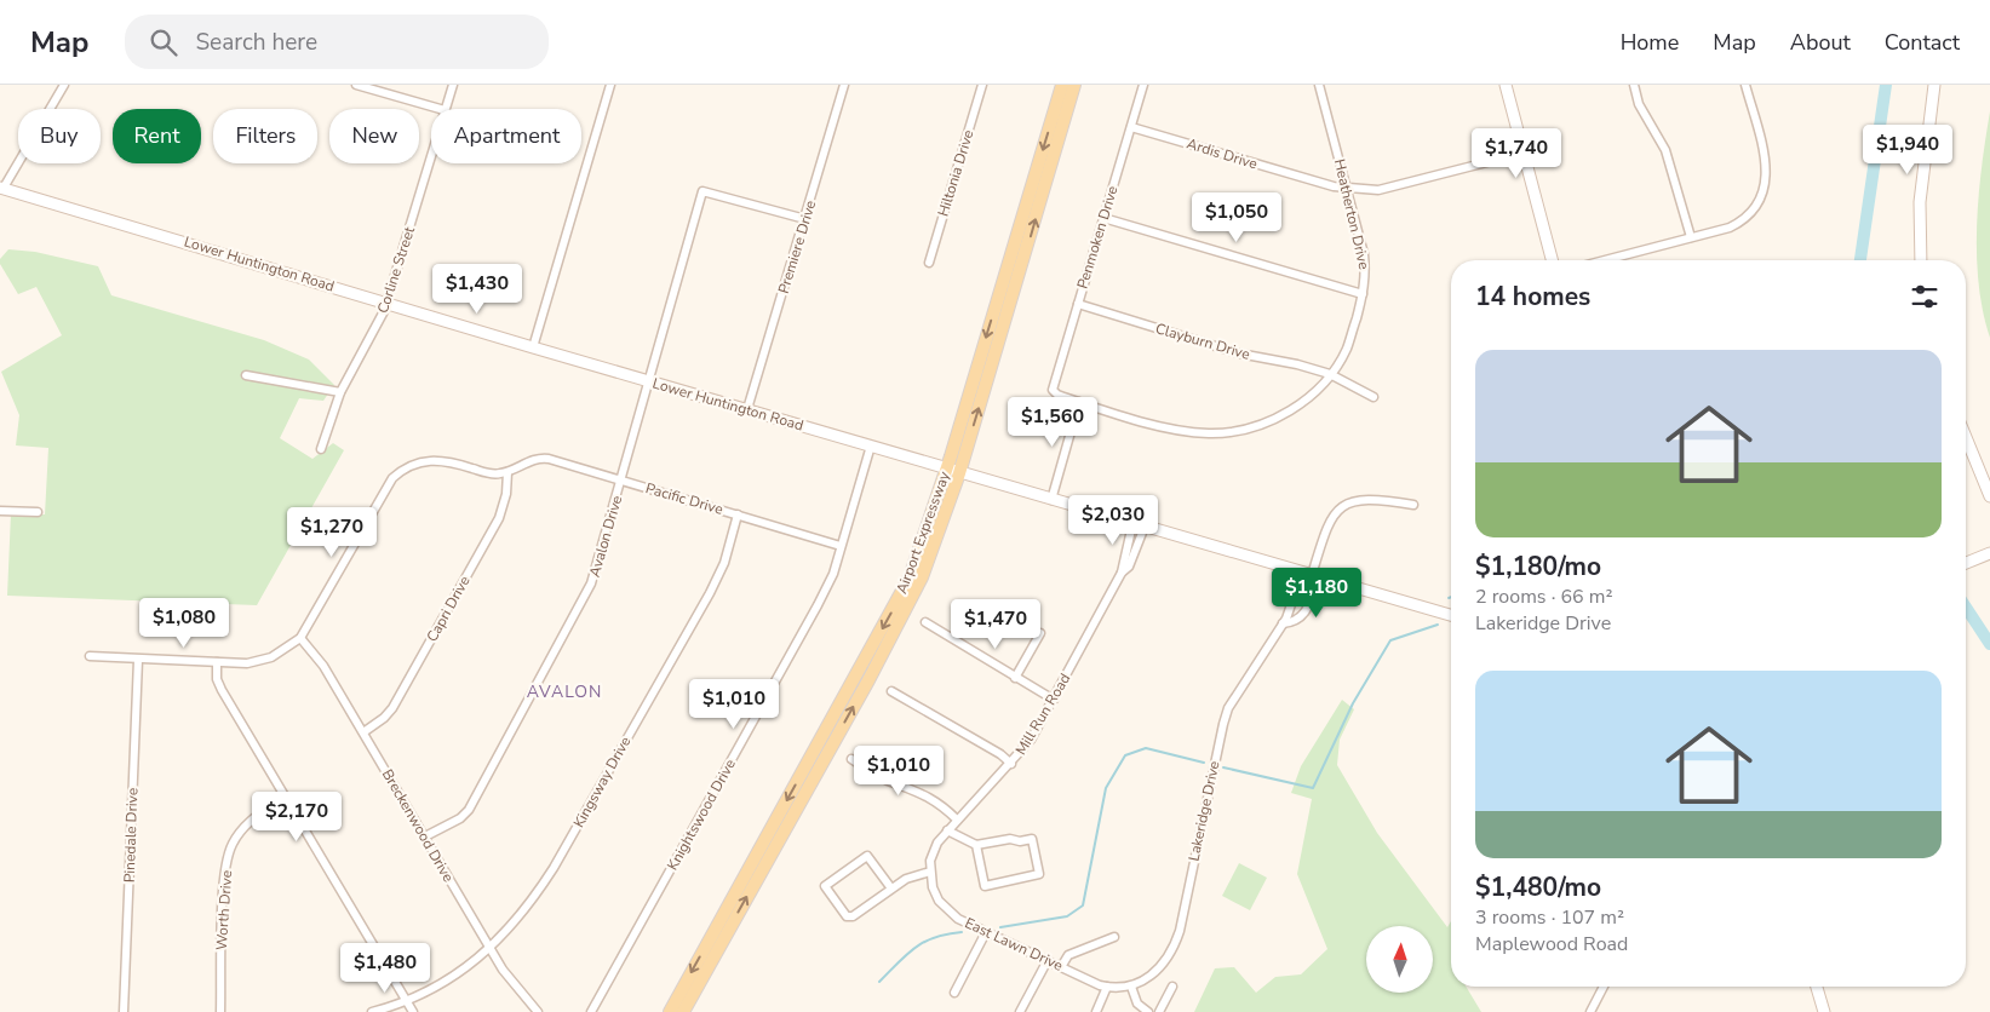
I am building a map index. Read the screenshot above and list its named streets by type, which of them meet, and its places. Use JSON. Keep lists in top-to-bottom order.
{
  "streets": {
    "main road": ["Lower Huntington Road", "Airport Expressway"],
    "street": [
      "Ardis Drive",
      "Hiltonia Drive",
      "Heatherton Drive",
      "Penmoken Drive",
      "Premiere Drive",
      "Corline Street",
      "Clayburn Drive",
      "Pacific Drive",
      "Avalon Drive",
      "Capri Drive",
      "Mill Run Road",
      "Kingsway Drive",
      "Lakeridge Drive",
      "Knightswood Drive",
      "Breckenwood Drive",
      "Pinedale Drive",
      "Worth Drive",
      "East Lawn Drive"
    ]
  },
  "crossings": [
    ["Ardis Drive", "Heatherton Drive"],
    ["Ardis Drive", "Penmoken Drive"],
    ["Heatherton Drive", "Penmoken Drive"],
    ["Heatherton Drive", "Clayburn Drive"],
    ["Penmoken Drive", "Clayburn Drive"],
    ["Premiere Drive", "Lower Huntington Road"],
    ["Premiere Drive", "Avalon Drive"],
    ["Lower Huntington Road", "Corline Street"],
    ["Lower Huntington Road", "Airport Expressway"],
    ["Lower Huntington Road", "Avalon Drive"],
    ["Lower Huntington Road", "Mill Run Road"],
    ["Lower Huntington Road", "Lakeridge Drive"],
    ["Lower Huntington Road", "Knightswood Drive"],
    ["Pacific Drive", "Avalon Drive"],
    ["Pacific Drive", "Capri Drive"],
    ["Pacific Drive", "Kingsway Drive"],
    ["Pacific Drive", "Knightswood Drive"],
    ["Pacific Drive", "Breckenwood Drive"],
    ["Avalon Drive", "Breckenwood Drive"],
    ["Capri Drive", "Breckenwood Drive"],
    ["Mill Run Road", "East Lawn Drive"],
    ["Kingsway Drive", "Breckenwood Drive"],
    ["Lakeridge Drive", "East Lawn Drive"]
  ],
  "districts": ["AVALON"],
  "north": "top",
  "page": {
    "header": "Map",
    "search": "Search here",
    "nav": [
      "Home",
      "Map",
      "About",
      "Contact"
    ],
    "chip": [
      "Buy",
      "Rent",
      "Filters",
      "New",
      "Apartment"
    ],
    "price": [
      "$1,940",
      "$1,740",
      "$1,050",
      "$1,430",
      "$1,560",
      "$2,030",
      "$1,270",
      "$1,180",
      "$1,080",
      "$1,470",
      "$1,010",
      "$1,010",
      "$2,170",
      "$1,480"
    ],
    "heading": "14 homes",
    "list": [
      {
        "name": "$1,180/mo",
        "note": "2 rooms · 66 m² · Lakeridge Drive"
      },
      {
        "name": "$1,480/mo",
        "note": "3 rooms · 107 m² · Maplewood Road"
      }
    ]
  }
}
